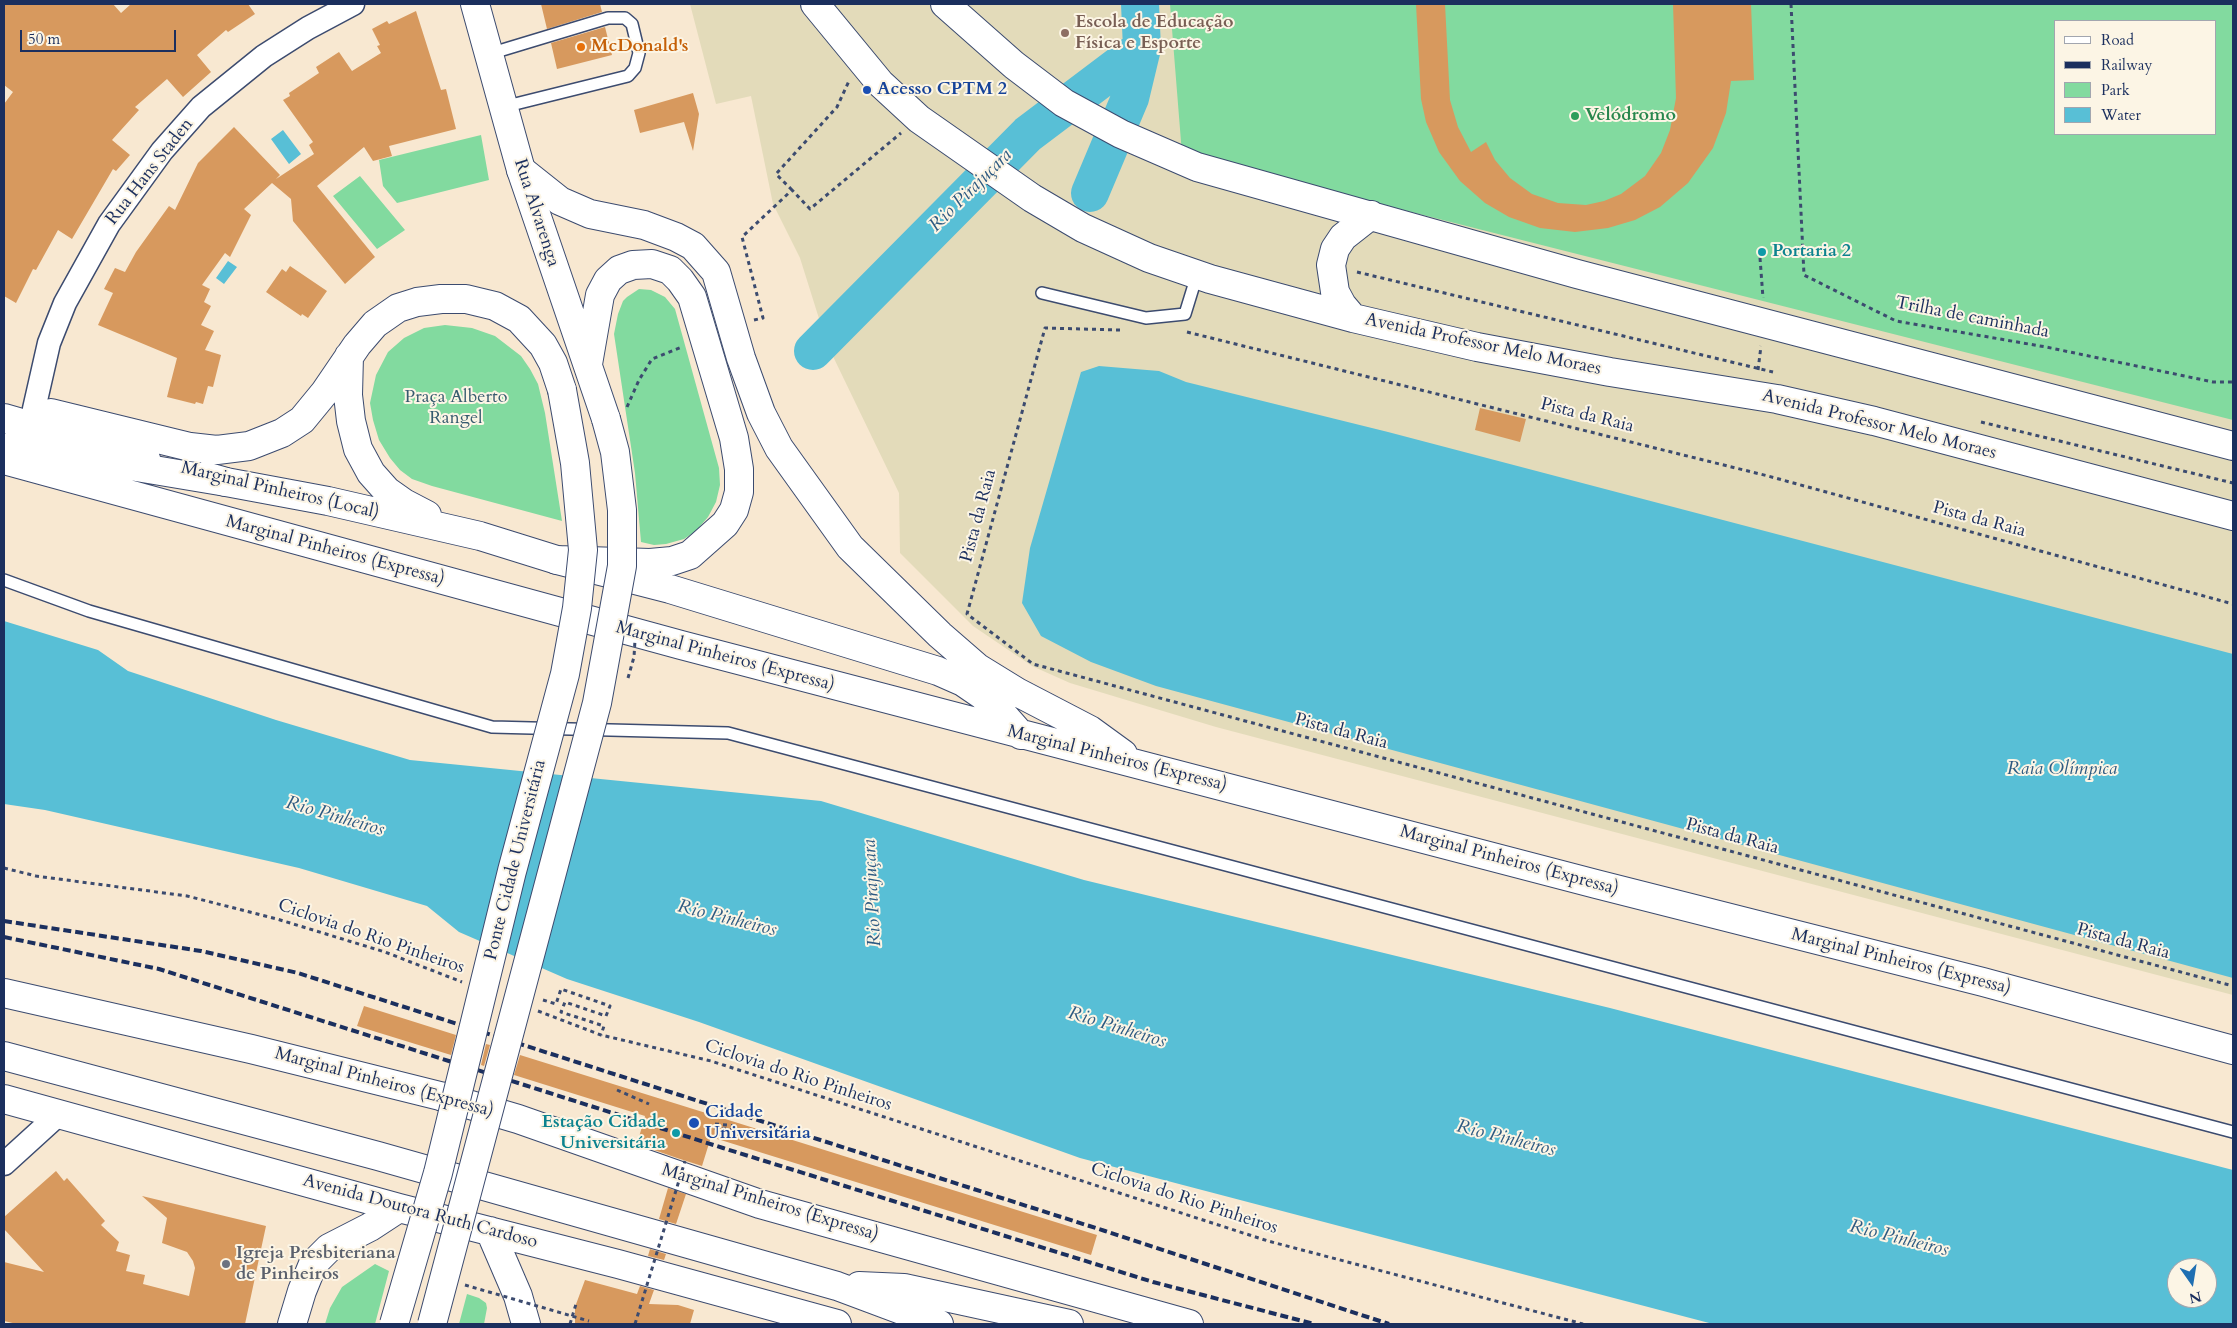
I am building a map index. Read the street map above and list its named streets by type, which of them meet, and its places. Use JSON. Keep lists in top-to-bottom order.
{
  "streets": {
    "main road": [
      "Rua Alvarenga",
      "Avenida Professor Melo Moraes",
      "Marginal Pinheiros (Local)",
      "Marginal Pinheiros (Expressa)",
      "Ponte Cidade Universitária",
      "Avenida Doutora Ruth Cardoso"
    ],
    "street": ["Rua Hans Staden"],
    "path": ["Trilha de caminhada", "Pista da Raia", "Ciclovia do Rio Pinheiros"]
  },
  "crossings": [
    ["Rua Hans Staden", "Ponte Cidade Universitária"]
  ],
  "water": ["Rio Pirajuçara", "Raia Olímpica", "Rio Pinheiros"],
  "parks": ["Praça Alberto Rangel"],
  "places": [
    "Escola de Educação Física e Esporte",
    "McDonald's",
    "Acesso CPTM 2",
    "Velódromo",
    "Portaria 2",
    "Cidade Universitária",
    "Estação Cidade Universitária",
    "Igreja Presbiteriana de Pinheiros"
  ],
  "legend": [
    "Road",
    "Railway",
    "Park",
    "Water"
  ],
  "scale_bar": "50 m",
  "north": "bottom"
}
